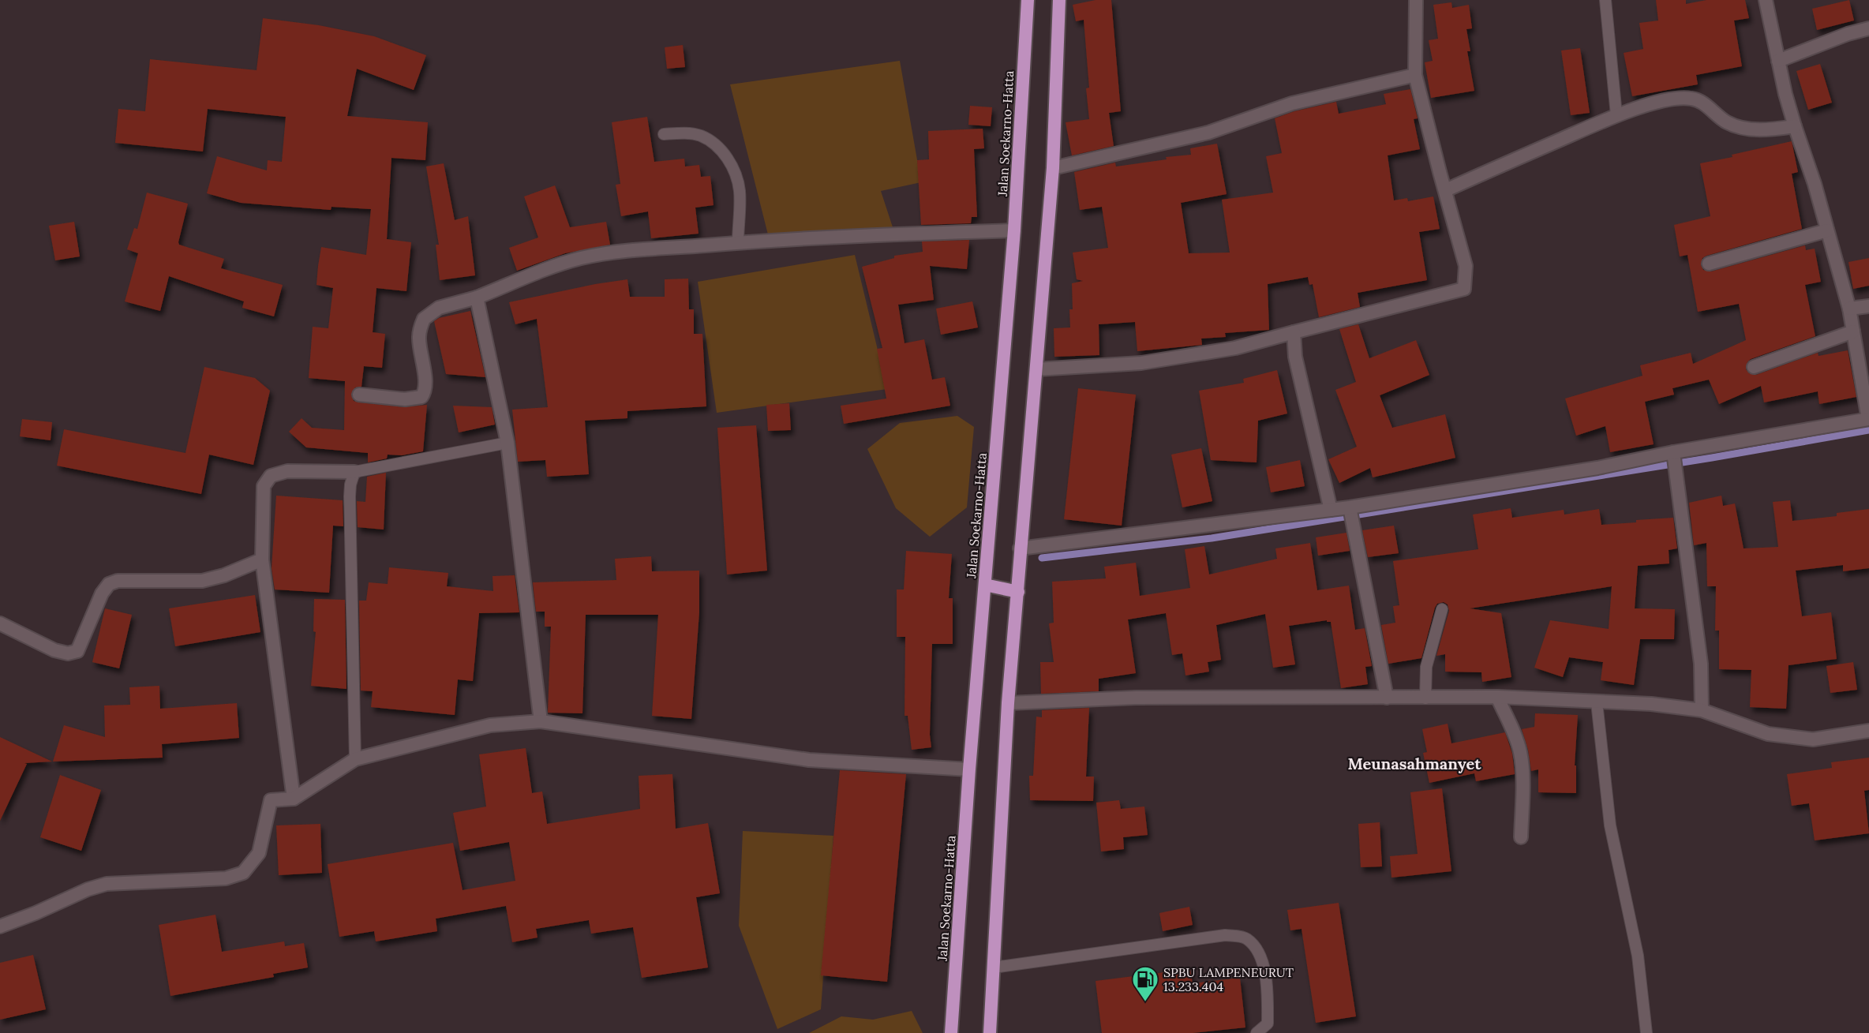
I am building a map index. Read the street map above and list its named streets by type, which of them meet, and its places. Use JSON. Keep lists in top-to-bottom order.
{
  "streets": {
    "highway": ["Jalan Soekarno-Hatta"]
  },
  "districts": ["Meunasahmanyet"],
  "places": {
    "fuel station": ["SPBU LAMPENEURUT 13.233.404"]
  }
}
